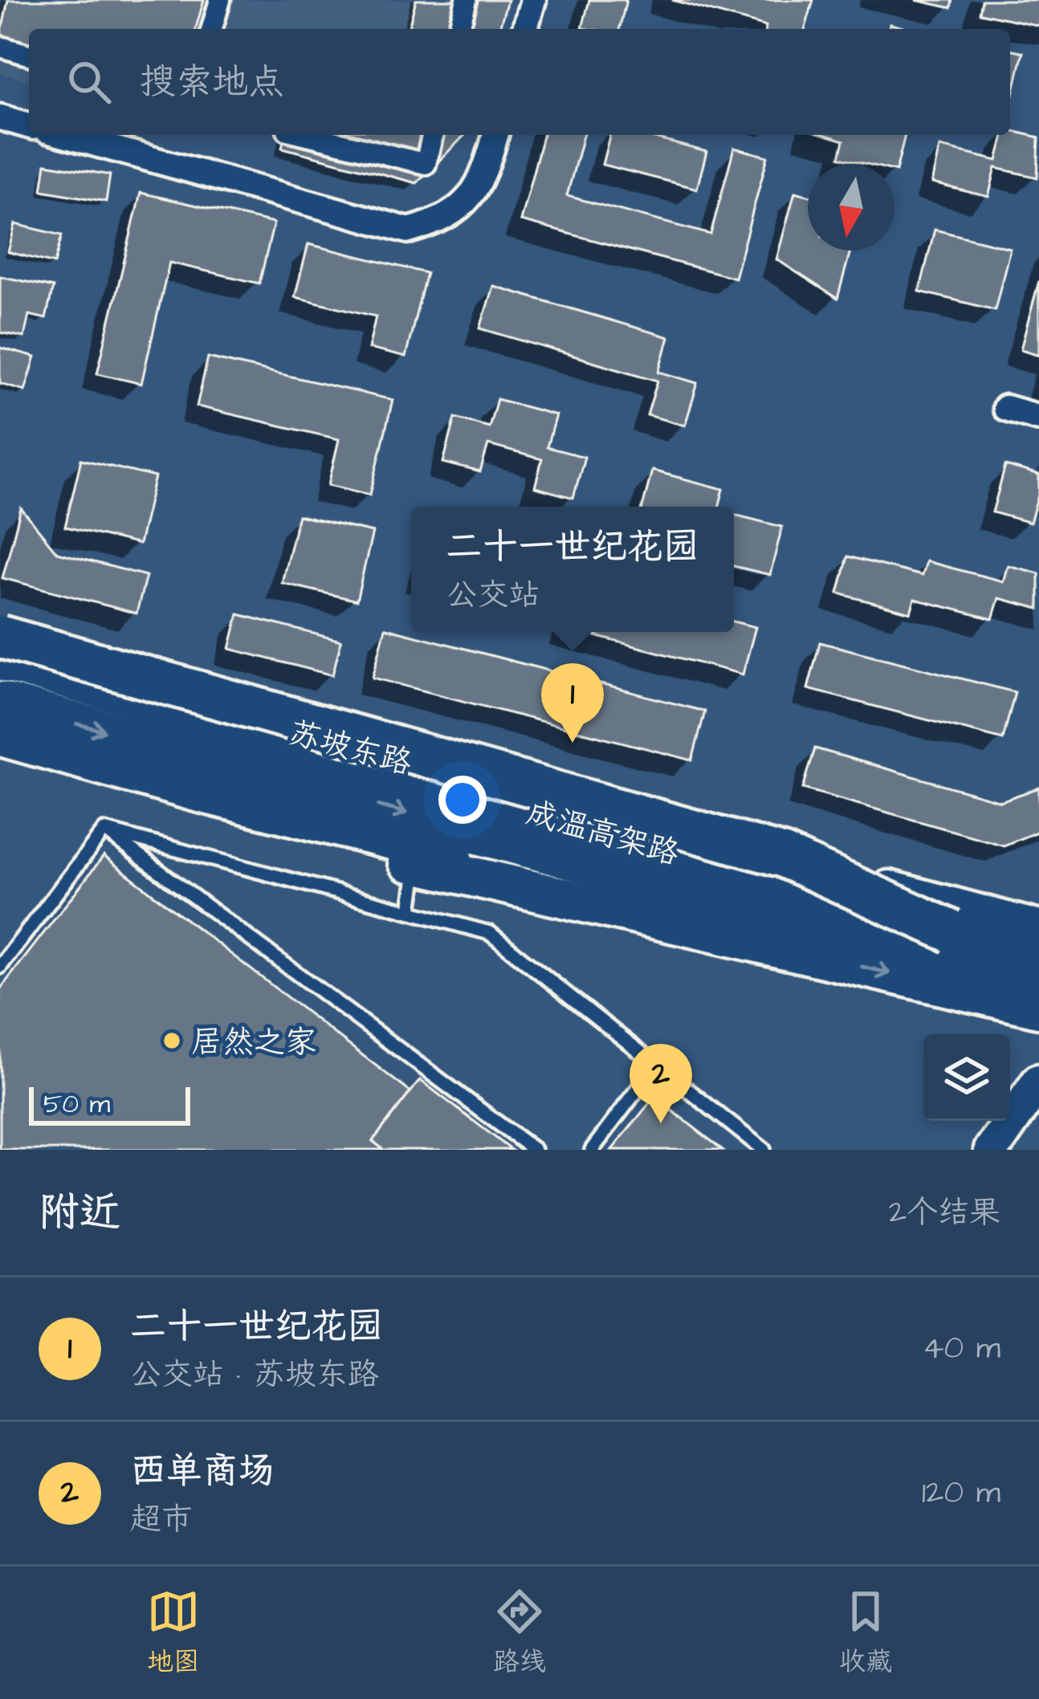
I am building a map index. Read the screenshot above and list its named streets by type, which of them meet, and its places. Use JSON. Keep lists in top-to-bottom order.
{
  "streets": {
    "highway": ["成温高架路"],
    "main road": ["苏坡东路"]
  },
  "places": ["居然之家"],
  "scale_bar": "50 m",
  "north": "bottom",
  "page": {
    "search": "搜索地点",
    "popup": ["二十一世纪花园", "公交站"],
    "pins": ["1", "2"],
    "scale": "50 m",
    "heading": ["附近", "2个结果"],
    "list": [
      {
        "mark": "1",
        "name": "二十一世纪花园",
        "note": "公交站 · 苏坡东路",
        "value": "40 m"
      },
      {
        "mark": "2",
        "name": "西单商场",
        "note": "超市",
        "value": "120 m"
      }
    ],
    "nav": ["地图", "路线", "收藏"]
  }
}
